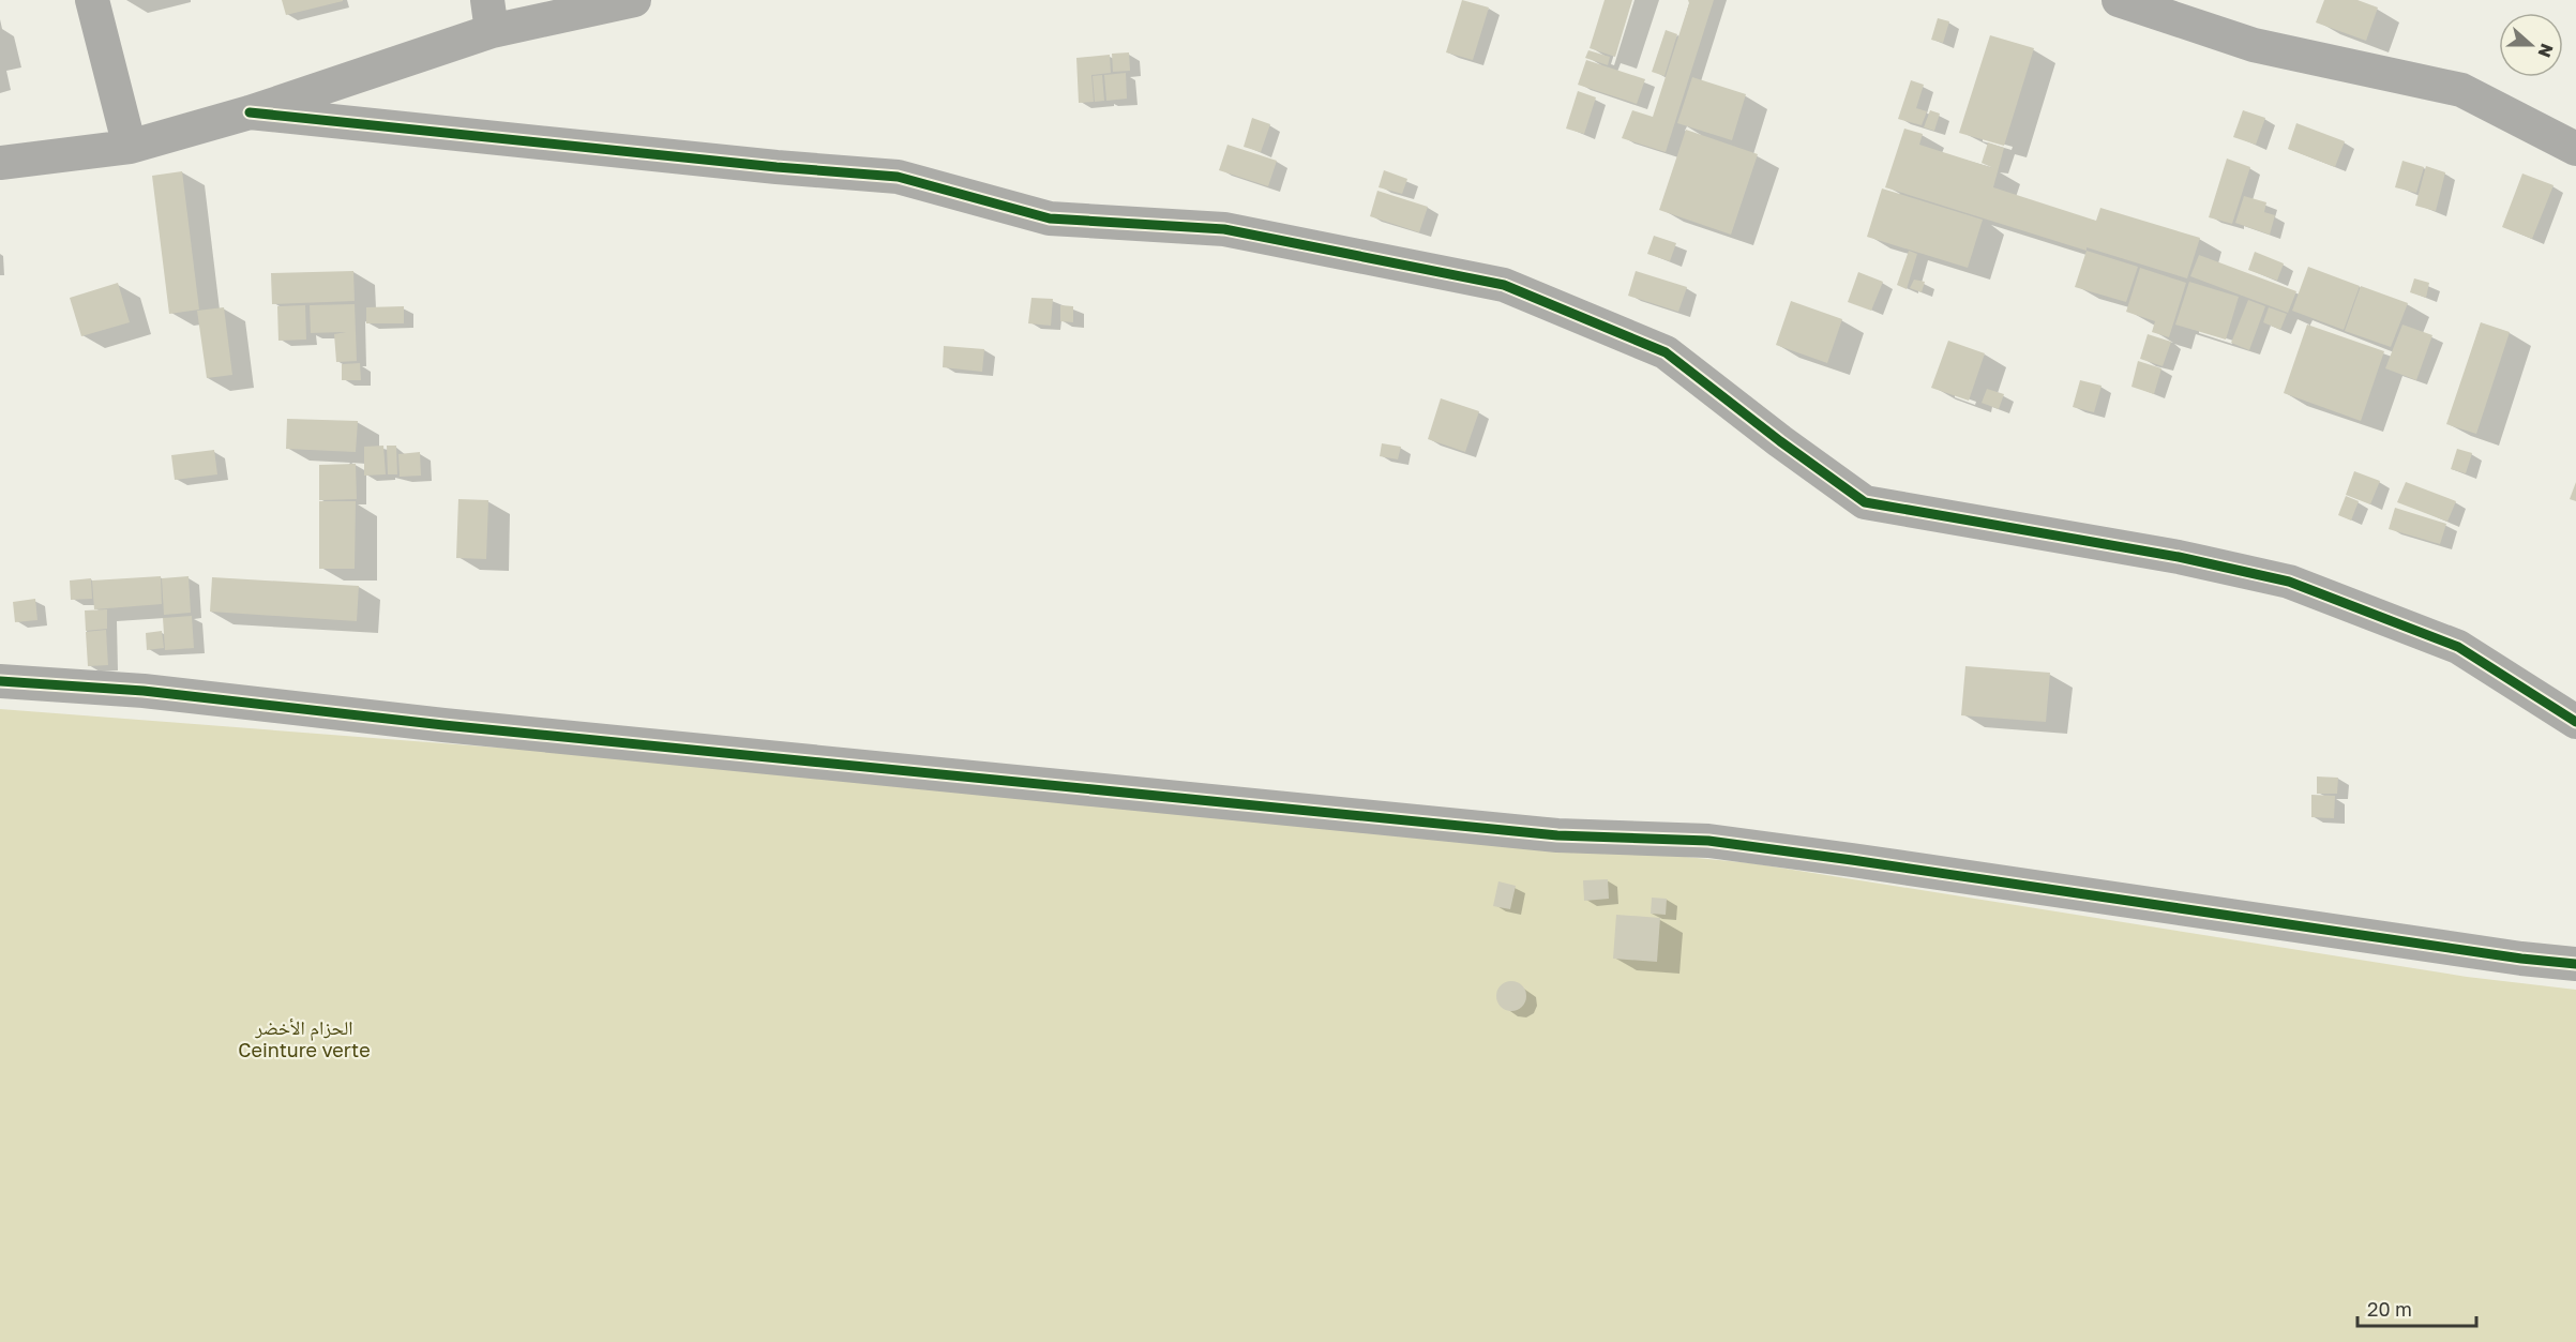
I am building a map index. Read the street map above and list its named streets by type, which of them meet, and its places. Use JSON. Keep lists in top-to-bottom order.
{
  "parks": ["الحزام الأخضر Ceinture verte"],
  "scale_bar": "20 m",
  "north": "right"
}
